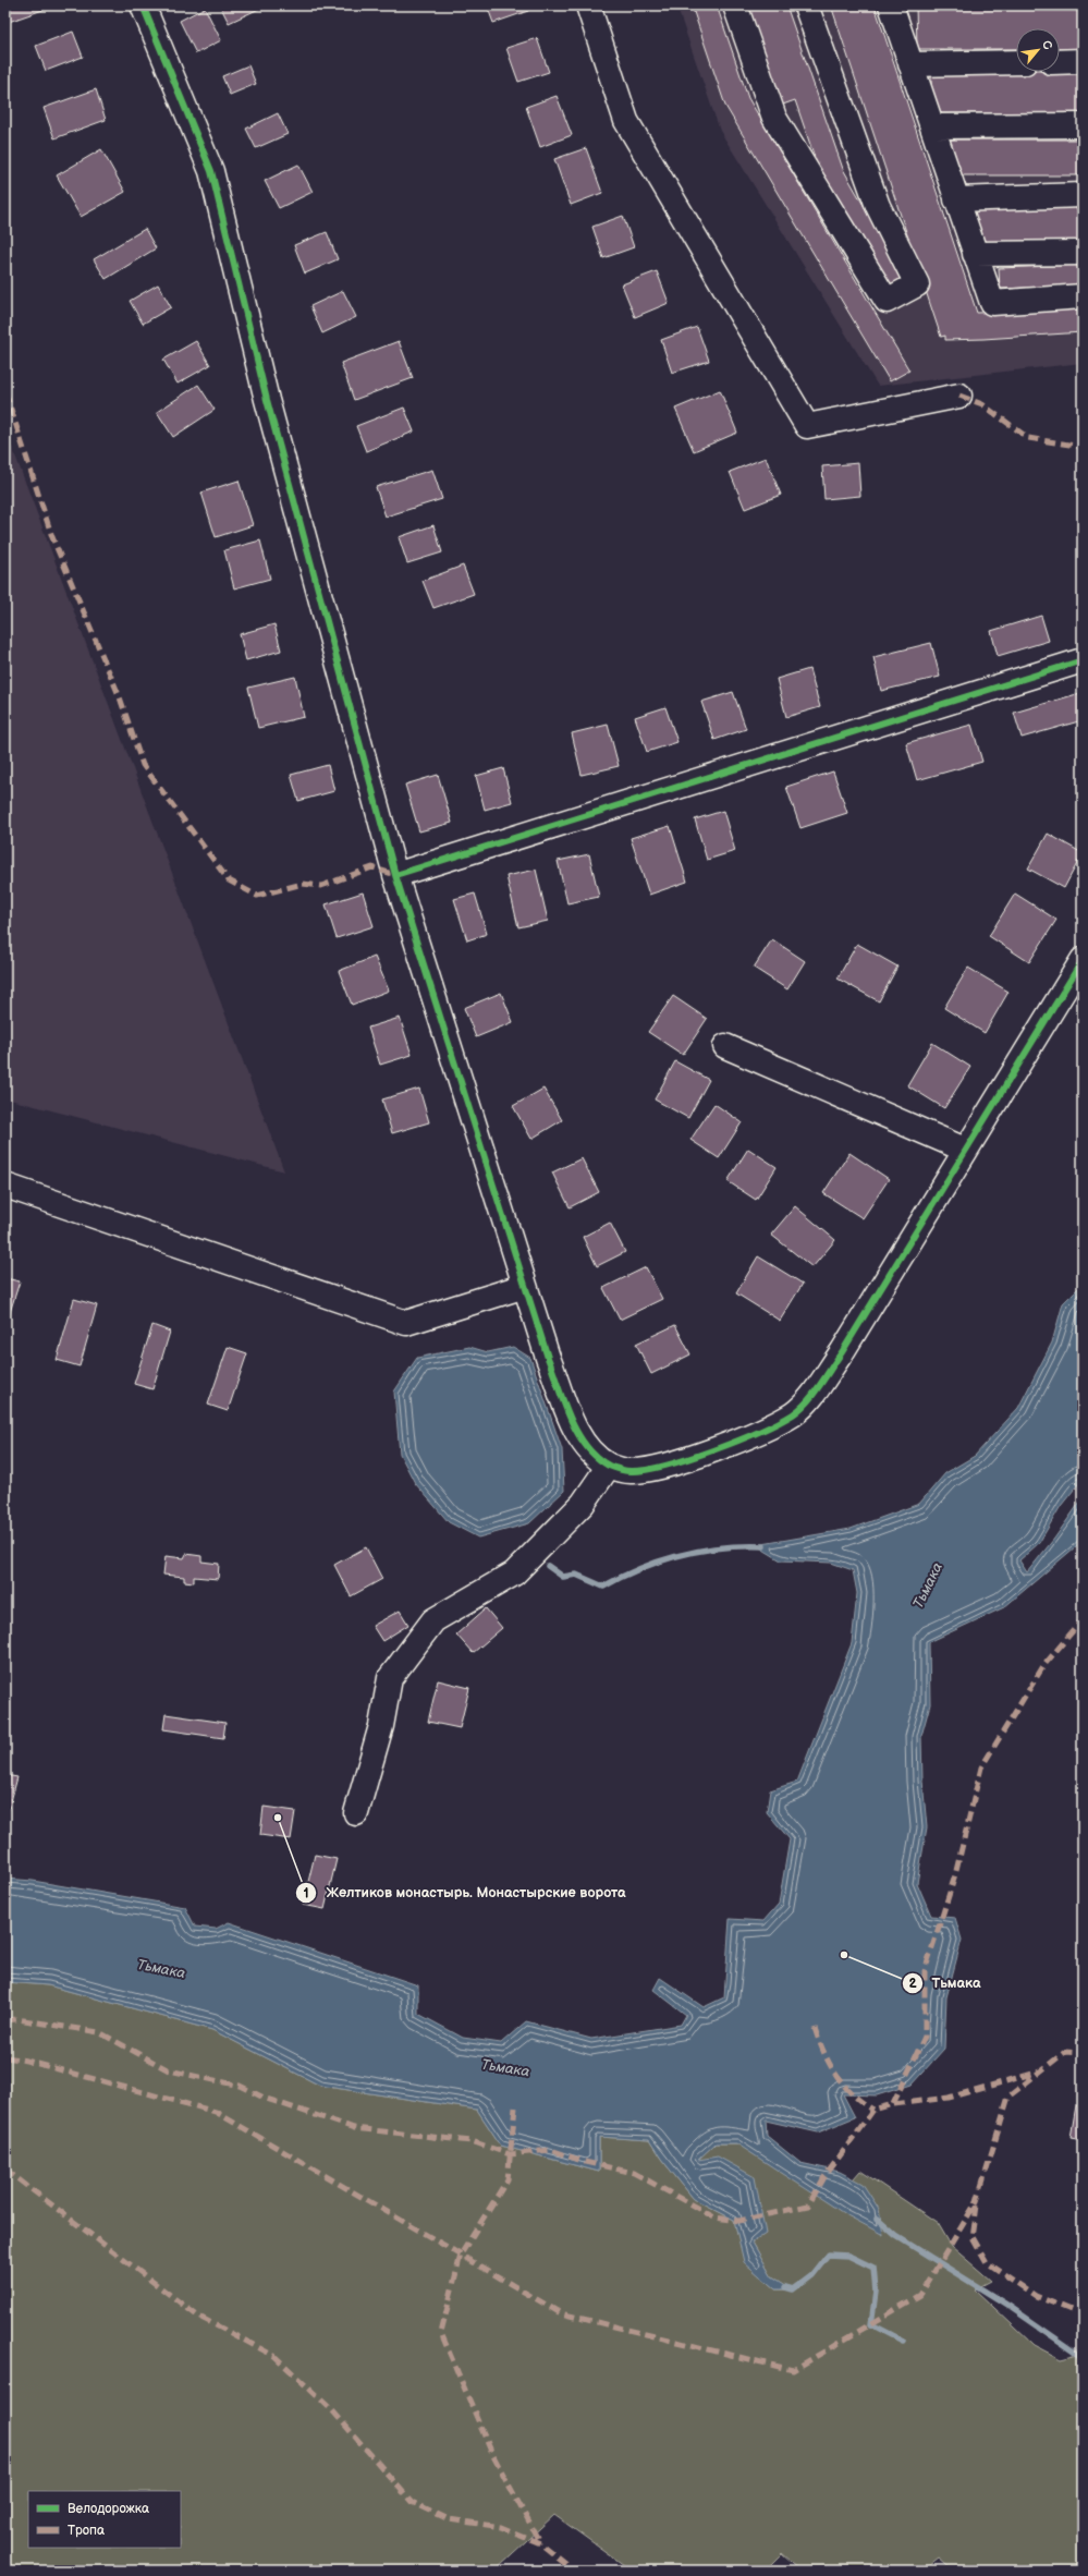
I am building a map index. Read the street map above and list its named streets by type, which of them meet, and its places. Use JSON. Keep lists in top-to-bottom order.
{
  "water": ["Тьмака"],
  "places": ["Желтиков монастырь. Монастырские ворота", "Тьмака"],
  "legend": ["Велодорожка", "Тропа"],
  "north": "top right"
}
